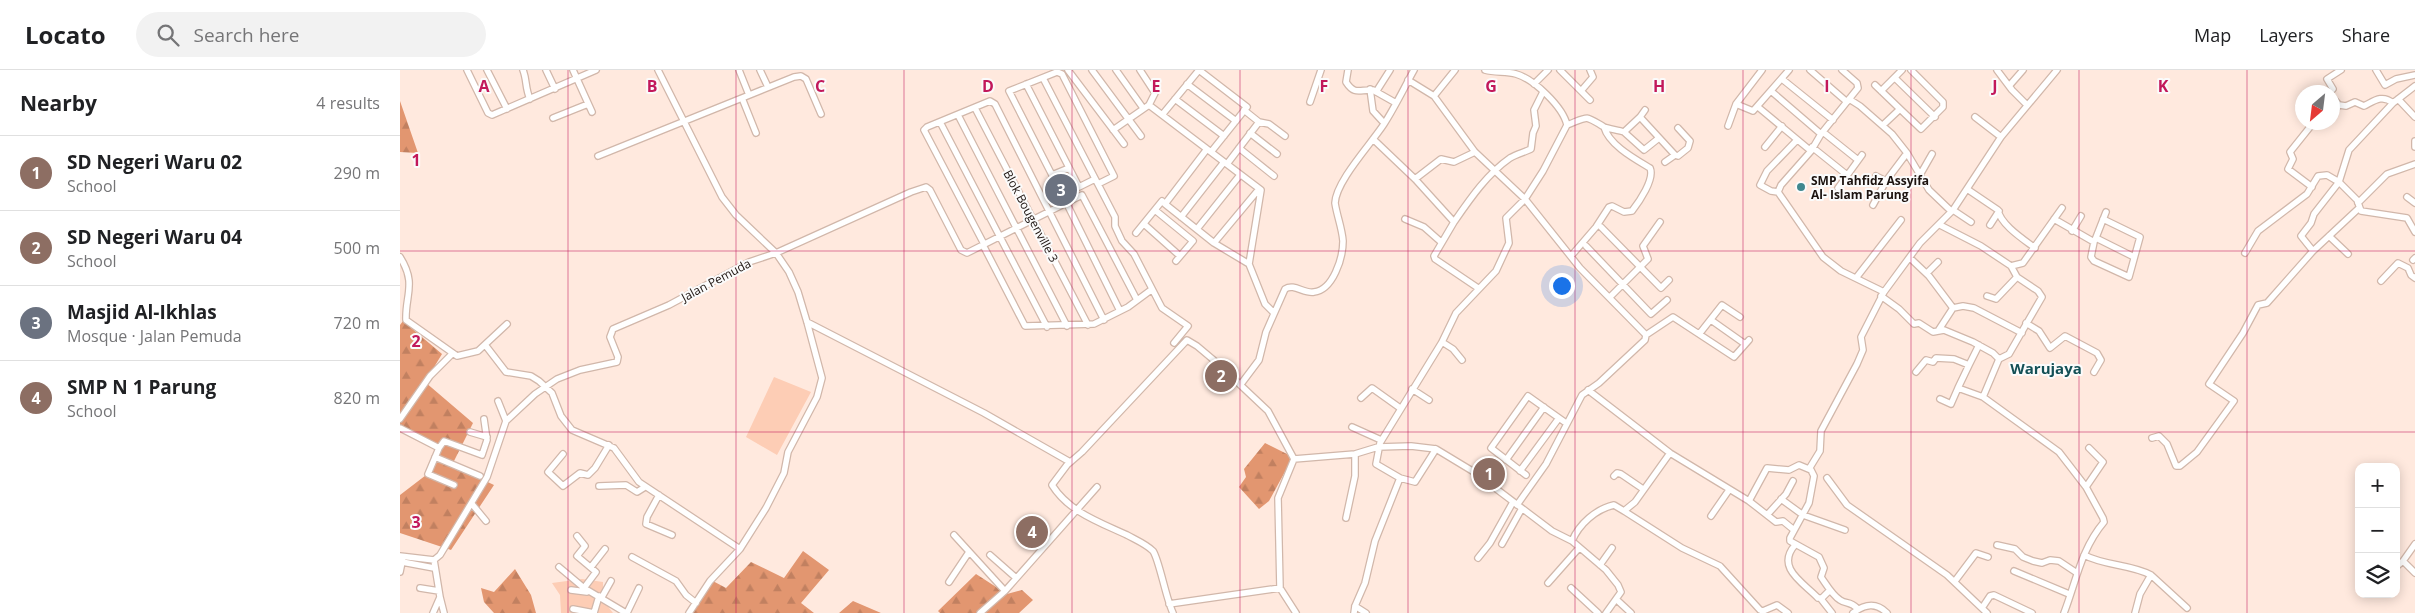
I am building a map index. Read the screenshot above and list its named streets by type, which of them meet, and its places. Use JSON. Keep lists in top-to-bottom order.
{
  "streets": {
    "street": ["Blok Bougenville 3", "Jalan Pemuda"]
  },
  "crossings": [
    ["Blok Bougenville 3", "Jalan Pemuda"]
  ],
  "districts": ["Warujaya"],
  "places": ["SMP Tahfidz Assyifa Al- Islam Parung"],
  "north": "bottom left",
  "page": {
    "header": "Locato",
    "search": "Search here",
    "nav": ["Map", "Layers", "Share"],
    "heading": ["Nearby", "4 results"],
    "list": [
      {
        "mark": "1",
        "name": "SD Negeri Waru 02",
        "note": "School",
        "value": "290 m"
      },
      {
        "mark": "2",
        "name": "SD Negeri Waru 04",
        "note": "School",
        "value": "500 m"
      },
      {
        "mark": "3",
        "name": "Masjid Al-Ikhlas",
        "note": "Mosque · Jalan Pemuda",
        "value": "720 m"
      },
      {
        "mark": "4",
        "name": "SMP N 1 Parung",
        "note": "School",
        "value": "820 m"
      }
    ],
    "pins": [
      "3",
      "2",
      "1",
      "4"
    ],
    "map_buttons": ["+", "−"]
  },
  "grid": {
    "columns": [
      "A",
      "B",
      "C",
      "D",
      "E",
      "F",
      "G",
      "H",
      "I",
      "J",
      "K"
    ],
    "rows": ["1", "2", "3"]
  }
}
